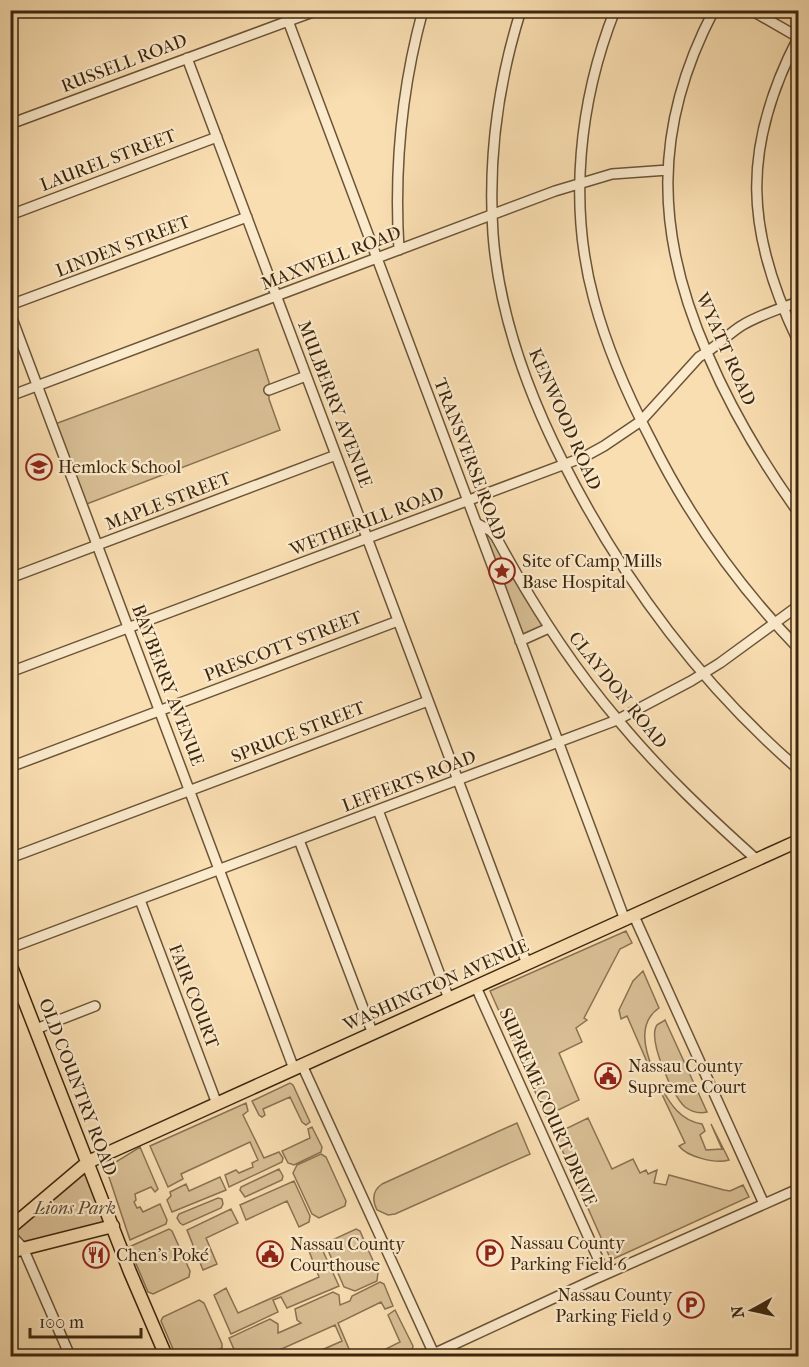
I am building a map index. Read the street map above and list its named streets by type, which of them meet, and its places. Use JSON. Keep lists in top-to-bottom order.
{
  "streets": {
    "main road": ["WASHINGTON AVENUE", "OLD COUNTRY ROAD"],
    "street": [
      "RUSSELL ROAD",
      "LAUREL STREET",
      "LINDEN STREET",
      "MAXWELL ROAD",
      "WYATT ROAD",
      "MULBERRY AVENUE",
      "KENWOOD ROAD",
      "TRANSVERSE ROAD",
      "MAPLE STREET",
      "WETHERILL ROAD",
      "PRESCOTT STREET",
      "BAYBERRY AVENUE",
      "CLAYDON ROAD",
      "SPRUCE STREET",
      "LEFFERTS ROAD",
      "FAIR COURT",
      "SUPREME COURT DRIVE"
    ]
  },
  "crossings": [
    ["RUSSELL ROAD", "MULBERRY AVENUE"],
    ["RUSSELL ROAD", "TRANSVERSE ROAD"],
    ["LAUREL STREET", "MULBERRY AVENUE"],
    ["LINDEN STREET", "MULBERRY AVENUE"],
    ["MAXWELL ROAD", "WYATT ROAD"],
    ["MAXWELL ROAD", "MULBERRY AVENUE"],
    ["MAXWELL ROAD", "KENWOOD ROAD"],
    ["MAXWELL ROAD", "TRANSVERSE ROAD"],
    ["MAXWELL ROAD", "BAYBERRY AVENUE"],
    ["WYATT ROAD", "WETHERILL ROAD"],
    ["MULBERRY AVENUE", "MAPLE STREET"],
    ["MULBERRY AVENUE", "WETHERILL ROAD"],
    ["MULBERRY AVENUE", "PRESCOTT STREET"],
    ["MULBERRY AVENUE", "SPRUCE STREET"],
    ["MULBERRY AVENUE", "LEFFERTS ROAD"],
    ["MULBERRY AVENUE", "WASHINGTON AVENUE"],
    ["KENWOOD ROAD", "WETHERILL ROAD"],
    ["KENWOOD ROAD", "LEFFERTS ROAD"],
    ["TRANSVERSE ROAD", "WETHERILL ROAD"],
    ["TRANSVERSE ROAD", "CLAYDON ROAD"],
    ["TRANSVERSE ROAD", "LEFFERTS ROAD"],
    ["TRANSVERSE ROAD", "WASHINGTON AVENUE"],
    ["MAPLE STREET", "BAYBERRY AVENUE"],
    ["WETHERILL ROAD", "BAYBERRY AVENUE"],
    ["PRESCOTT STREET", "BAYBERRY AVENUE"],
    ["BAYBERRY AVENUE", "SPRUCE STREET"],
    ["BAYBERRY AVENUE", "LEFFERTS ROAD"],
    ["BAYBERRY AVENUE", "WASHINGTON AVENUE"],
    ["CLAYDON ROAD", "LEFFERTS ROAD"],
    ["CLAYDON ROAD", "WASHINGTON AVENUE"],
    ["LEFFERTS ROAD", "FAIR COURT"],
    ["WASHINGTON AVENUE", "FAIR COURT"],
    ["WASHINGTON AVENUE", "OLD COUNTRY ROAD"],
    ["WASHINGTON AVENUE", "SUPREME COURT DRIVE"]
  ],
  "parks": ["Lions Park"],
  "places": {
    "school or university": ["Hemlock School"],
    "place": ["Site of Camp Mills Base Hospital"],
    "public building": ["Nassau County Supreme Court", "Nassau County Courthouse"],
    "parking": ["Nassau County Parking Field 6", "Nassau County Parking Field 9"],
    "restaurant": ["Chen’s Poké"]
  },
  "scale_bar": "100 m",
  "north": "left"
}
